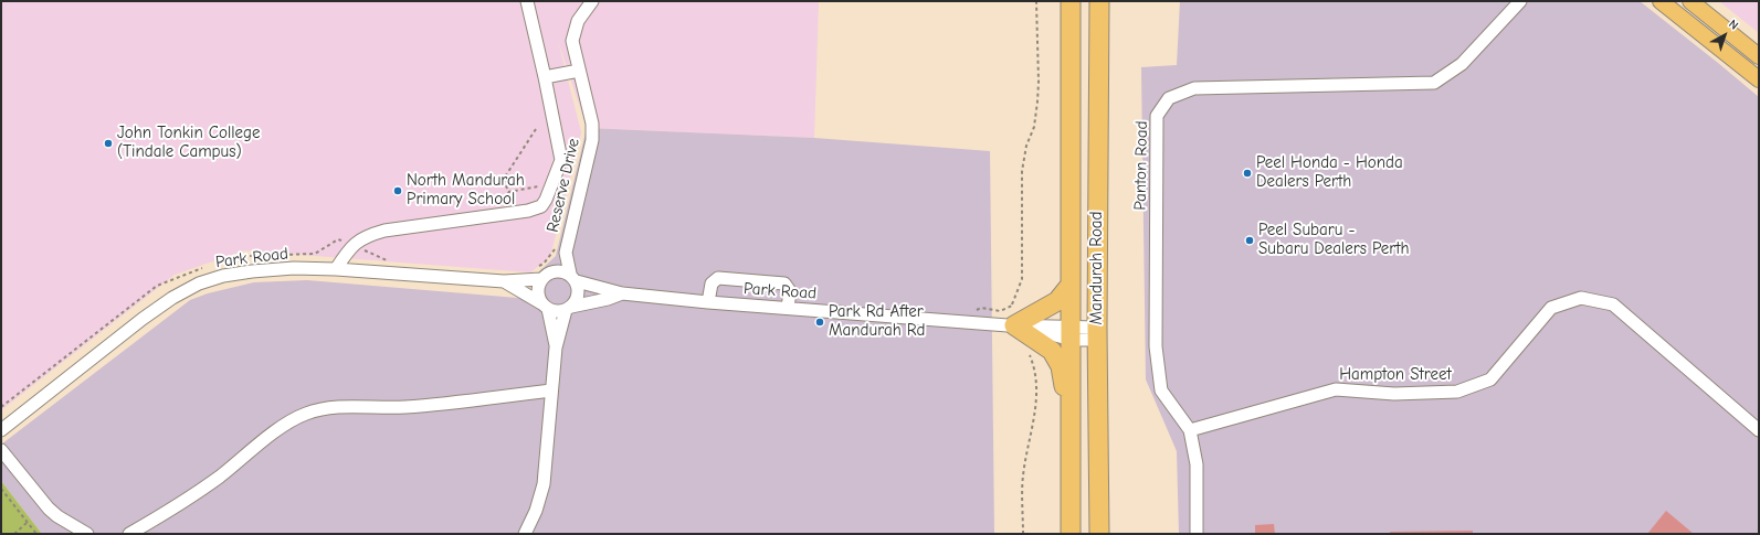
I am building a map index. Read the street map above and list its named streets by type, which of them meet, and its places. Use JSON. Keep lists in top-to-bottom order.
{
  "streets": {
    "highway": ["Mandurah Road"],
    "street": [
      "Panton Road",
      "Reserve Drive",
      "Park Road",
      "Hampton Street"
    ]
  },
  "crossings": [
    ["Panton Road", "Hampton Street"],
    ["Reserve Drive", "Park Road"],
    ["Park Road", "Mandurah Road"]
  ],
  "places": [
    "John Tonkin College (Tindale Campus)",
    "Peel Honda - Honda Dealers Perth",
    "North Mandurah Primary School",
    "Peel Subaru - Subaru Dealers Perth",
    "Park Rd After Mandurah Rd"
  ],
  "north": "top right"
}
